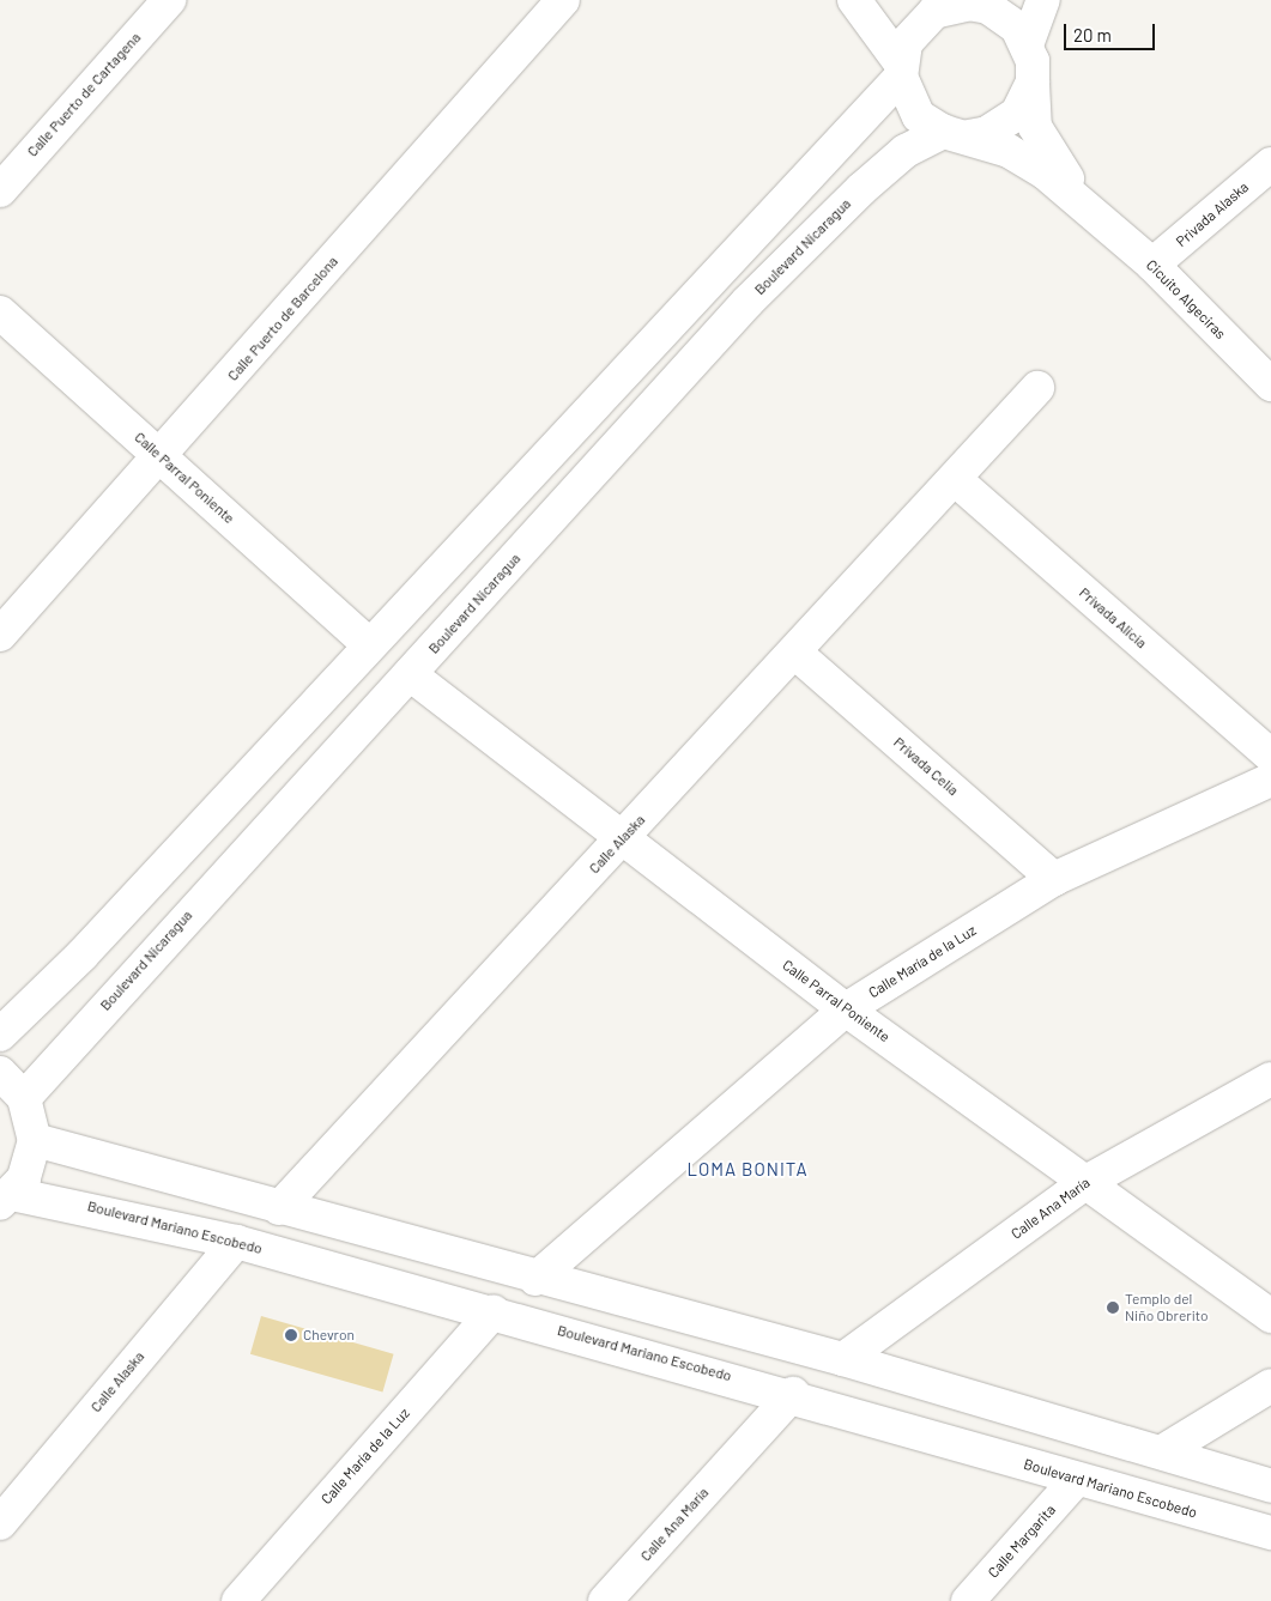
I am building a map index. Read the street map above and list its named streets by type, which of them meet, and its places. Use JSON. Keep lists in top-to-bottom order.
{
  "streets": {
    "street": [
      "Calle Puerto de Cartagena",
      "Privada Alaska",
      "Boulevard Nicaragua",
      "Cicuito Algeciras",
      "Calle Puerto de Barcelona",
      "Calle Parral Poniente",
      "Privada Alicia",
      "Privada Celia",
      "Calle Alaska",
      "Calle María de la Luz",
      "Calle Ana María",
      "Boulevard Mariano Escobedo",
      "Calle Margarita"
    ]
  },
  "crossings": [
    ["Privada Alaska", "Cicuito Algeciras"],
    ["Boulevard Nicaragua", "Cicuito Algeciras"],
    ["Boulevard Nicaragua", "Calle Parral Poniente"],
    ["Calle Puerto de Barcelona", "Calle Parral Poniente"],
    ["Calle Parral Poniente", "Calle Alaska"],
    ["Calle Parral Poniente", "Calle María de la Luz"],
    ["Calle Parral Poniente", "Calle Ana María"],
    ["Privada Alicia", "Calle Alaska"],
    ["Privada Celia", "Calle Alaska"],
    ["Privada Celia", "Calle María de la Luz"],
    ["Calle Alaska", "Boulevard Mariano Escobedo"],
    ["Calle María de la Luz", "Boulevard Mariano Escobedo"],
    ["Calle Ana María", "Boulevard Mariano Escobedo"],
    ["Boulevard Mariano Escobedo", "Calle Margarita"]
  ],
  "districts": ["LOMA BONITA"],
  "places": ["Templo del Niño Obrerito", "Chevron"],
  "scale_bar": "20 m"
}
